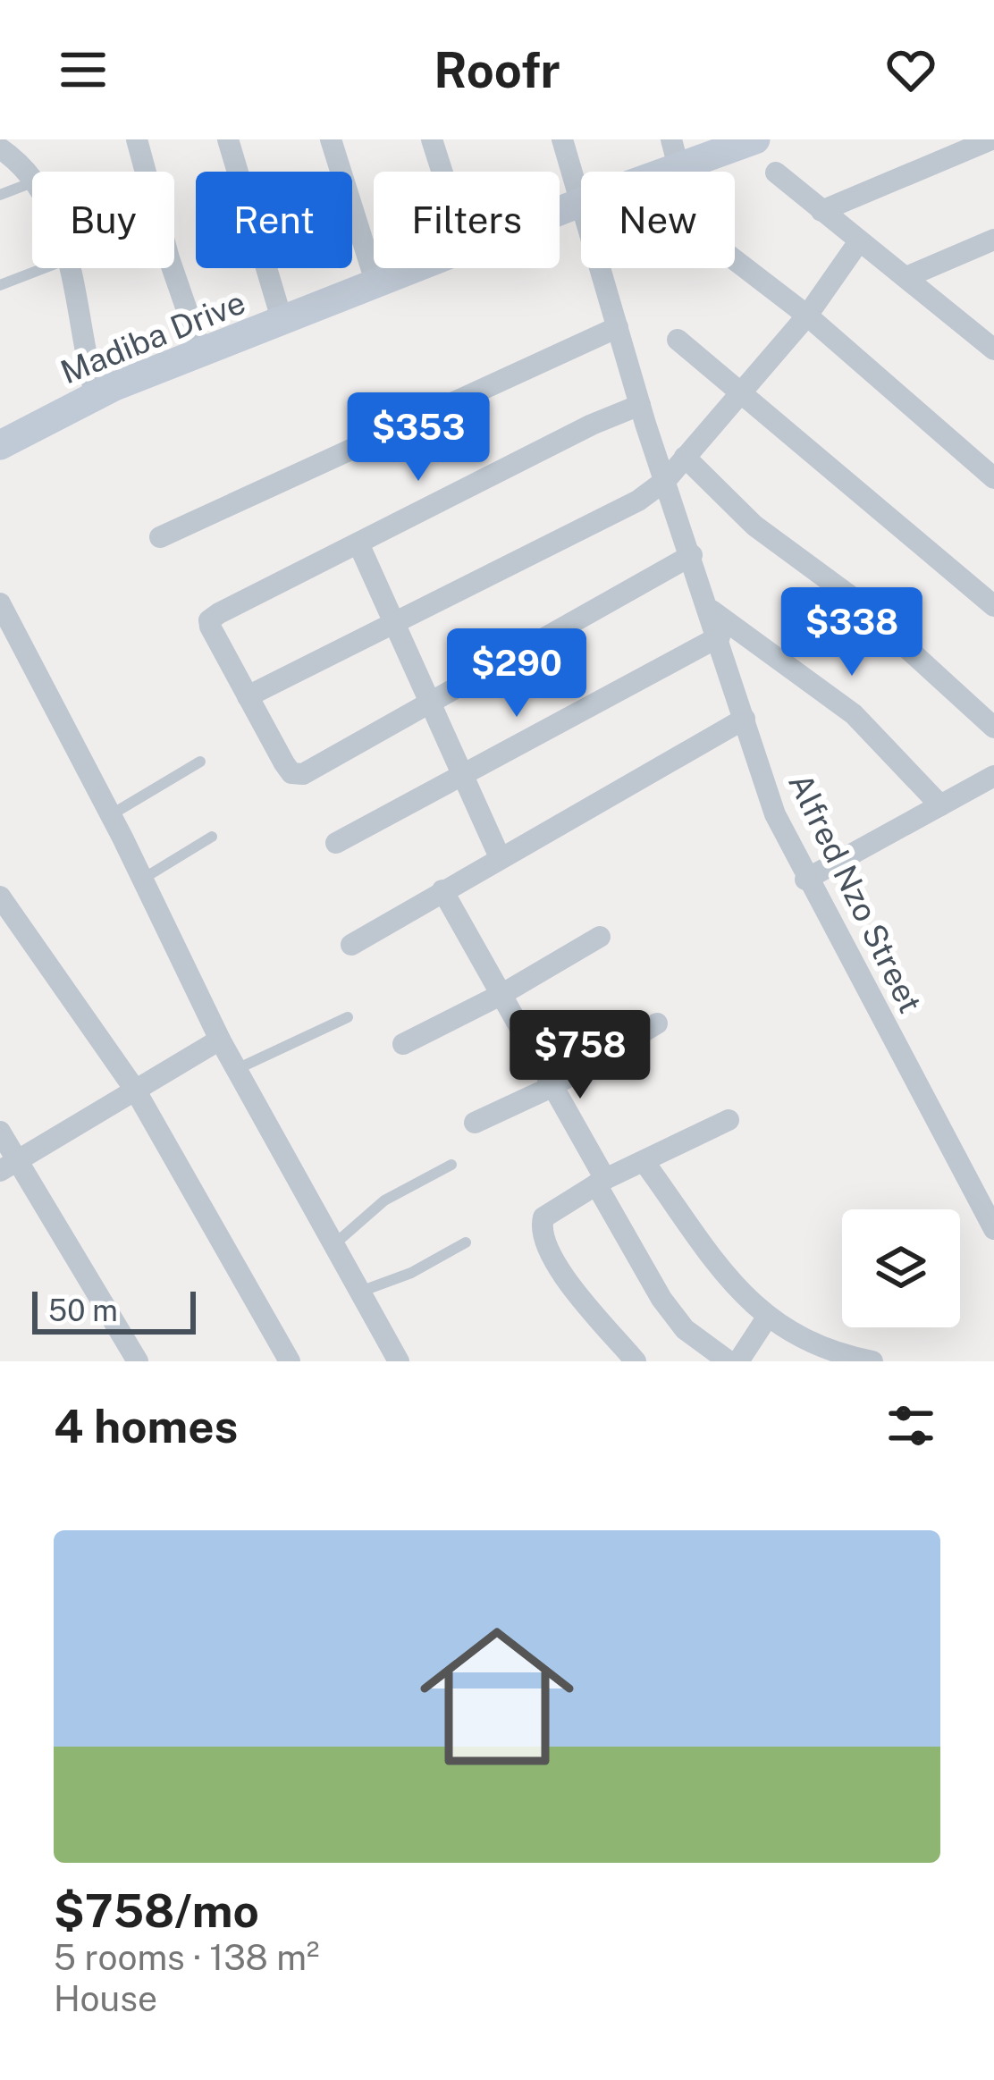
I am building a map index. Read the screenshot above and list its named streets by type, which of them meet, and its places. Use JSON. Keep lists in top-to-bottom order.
{
  "streets": {
    "street": ["Madiba Drive", "Alfred Nzo Street"]
  },
  "scale_bar": "50 m",
  "page": {
    "header": "Roofr",
    "chip": [
      "Buy",
      "Rent",
      "Filters",
      "New"
    ],
    "price": [
      "$353",
      "$338",
      "$290",
      "$758"
    ],
    "scale": "50 m",
    "heading": "4 homes",
    "list": [
      {
        "name": "$758/mo",
        "note": "5 rooms · 138 m² · House"
      }
    ]
  }
}
